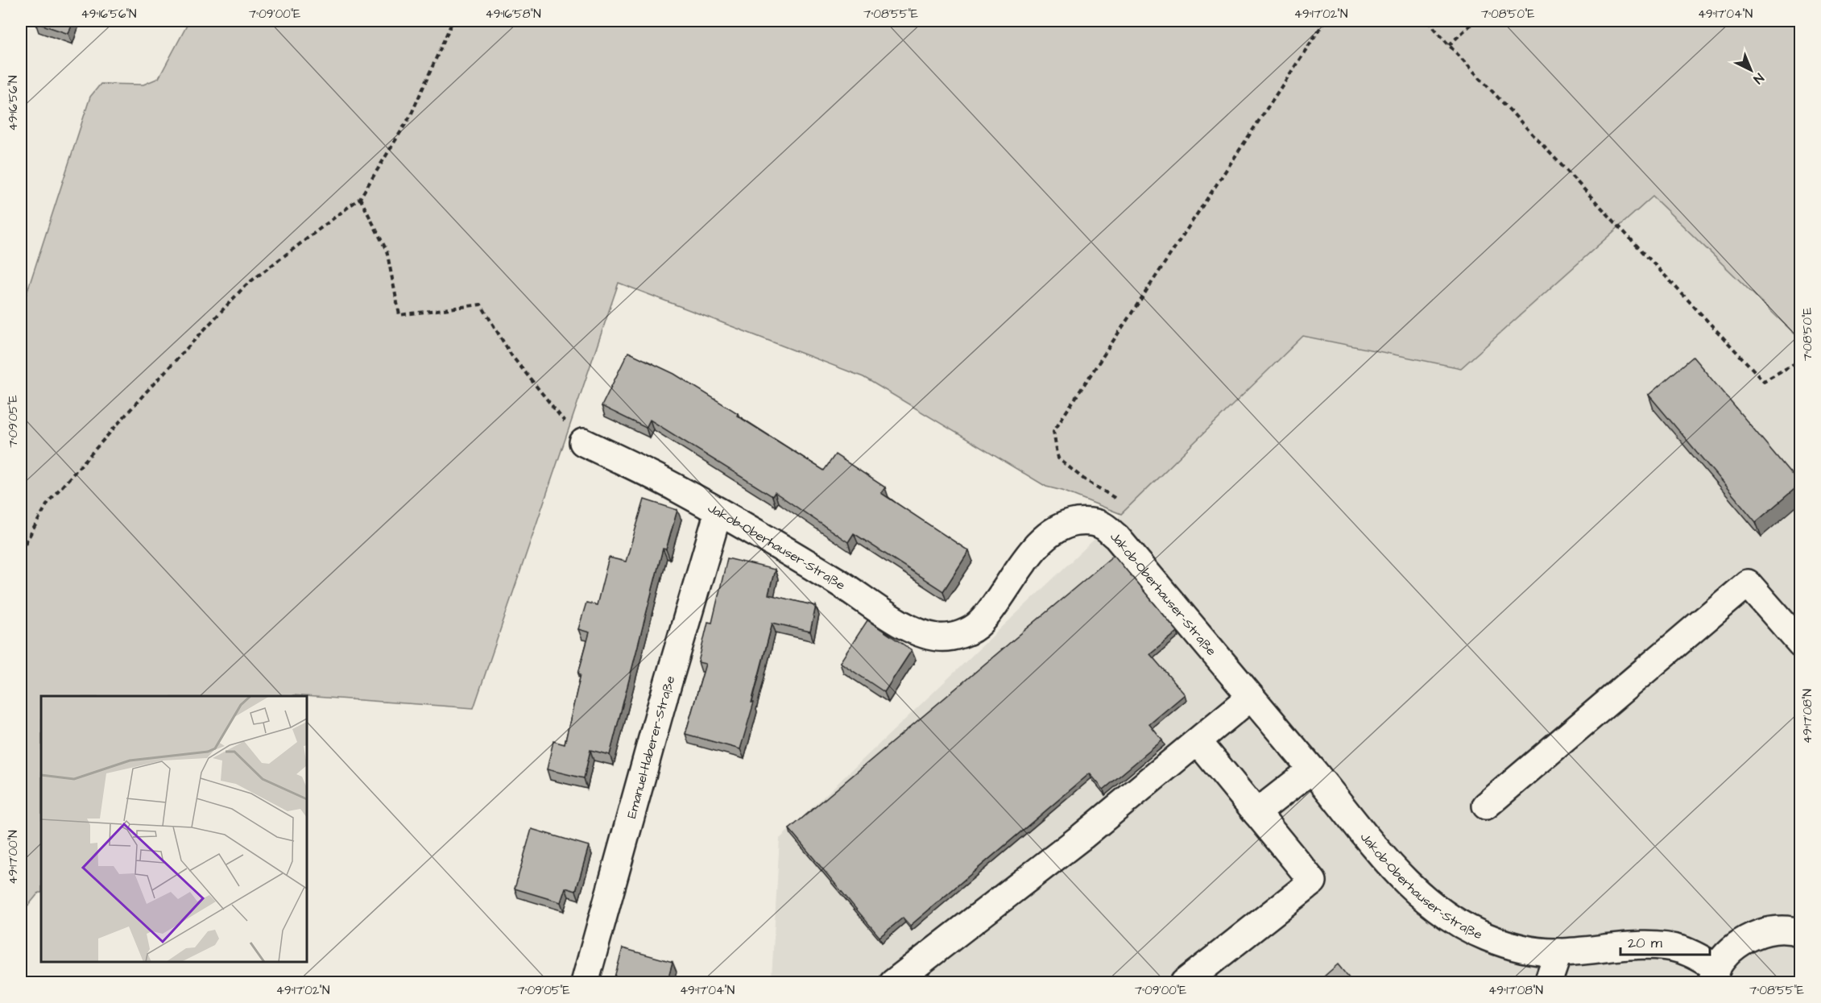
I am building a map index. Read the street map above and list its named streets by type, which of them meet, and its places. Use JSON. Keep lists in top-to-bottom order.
{
  "streets": {
    "street": ["Jakob-Oberhauser-Straße", "Emanuel-Haberer-Straße"]
  },
  "crossings": [
    ["Jakob-Oberhauser-Straße", "Emanuel-Haberer-Straße"]
  ],
  "scale_bar": "20 m",
  "north": "bottom right",
  "coordinates": [
    "49°16'56\"N",
    "7°09'00\"E",
    "49°16'58\"N",
    "7°08'55\"E",
    "49°17'02\"N",
    "7°08'50\"E",
    "49°17'04\"N",
    "7°09'05\"E",
    "49°17'08\"N",
    "49°17'00\"N"
  ]
}
